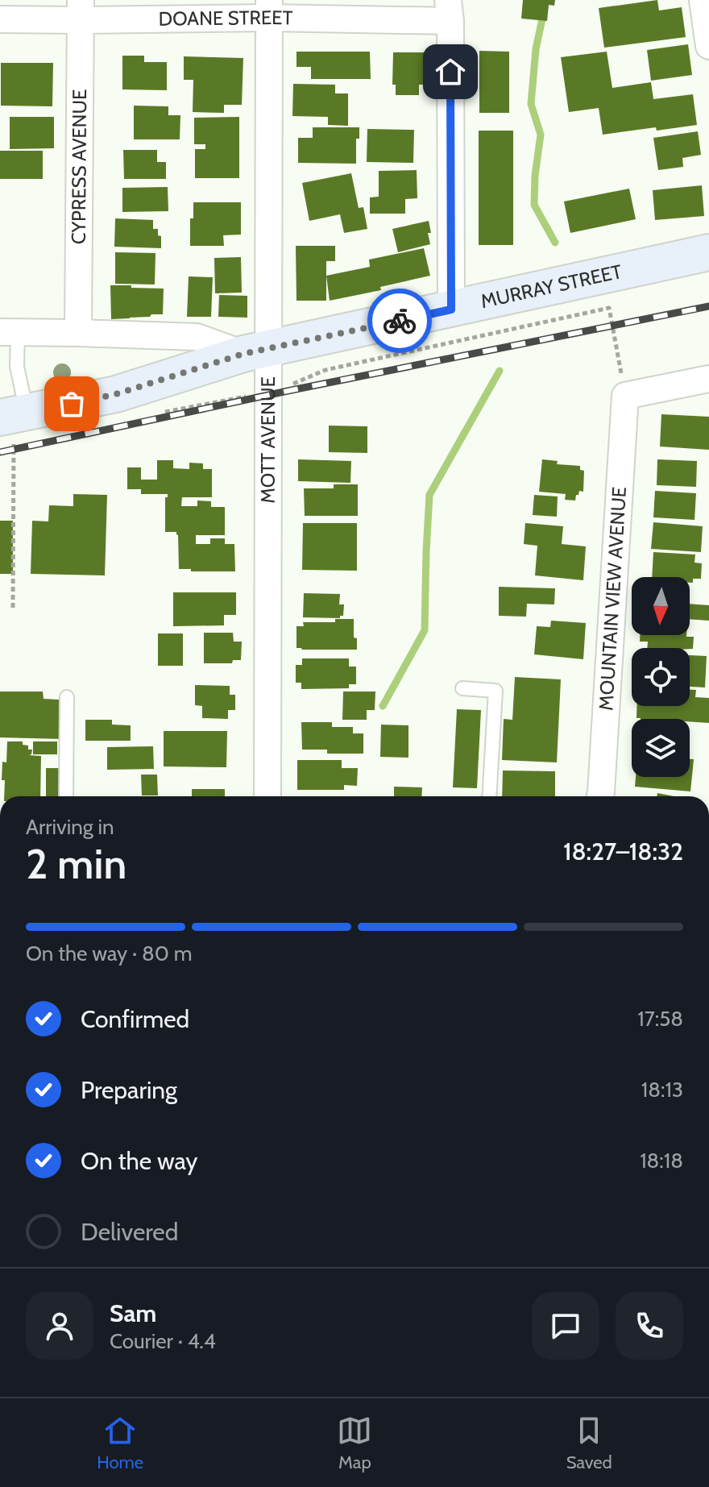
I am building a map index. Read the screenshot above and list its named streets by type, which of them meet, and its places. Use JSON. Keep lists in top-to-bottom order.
{
  "streets": {
    "main road": ["MURRAY STREET"],
    "street": [
      "DOANE STREET",
      "CYPRESS AVENUE",
      "MOTT AVENUE",
      "MOUNTAIN VIEW AVENUE"
    ]
  },
  "crossings": [
    ["DOANE STREET", "CYPRESS AVENUE"],
    ["DOANE STREET", "MOTT AVENUE"],
    ["MURRAY STREET", "MOTT AVENUE"]
  ],
  "north": "bottom",
  "page": {
    "heading": ["2 min", "Arriving in", "18:27–18:32"],
    "panel": ["Sam", "Courier · 4.4"],
    "bar": "On the way · 80 m",
    "list": [
      ["Confirmed", "17:58"],
      ["Preparing", "18:13"],
      ["On the way", "18:18"],
      "Delivered"
    ],
    "tabs": ["Home", "Map", "Saved"]
  }
}
